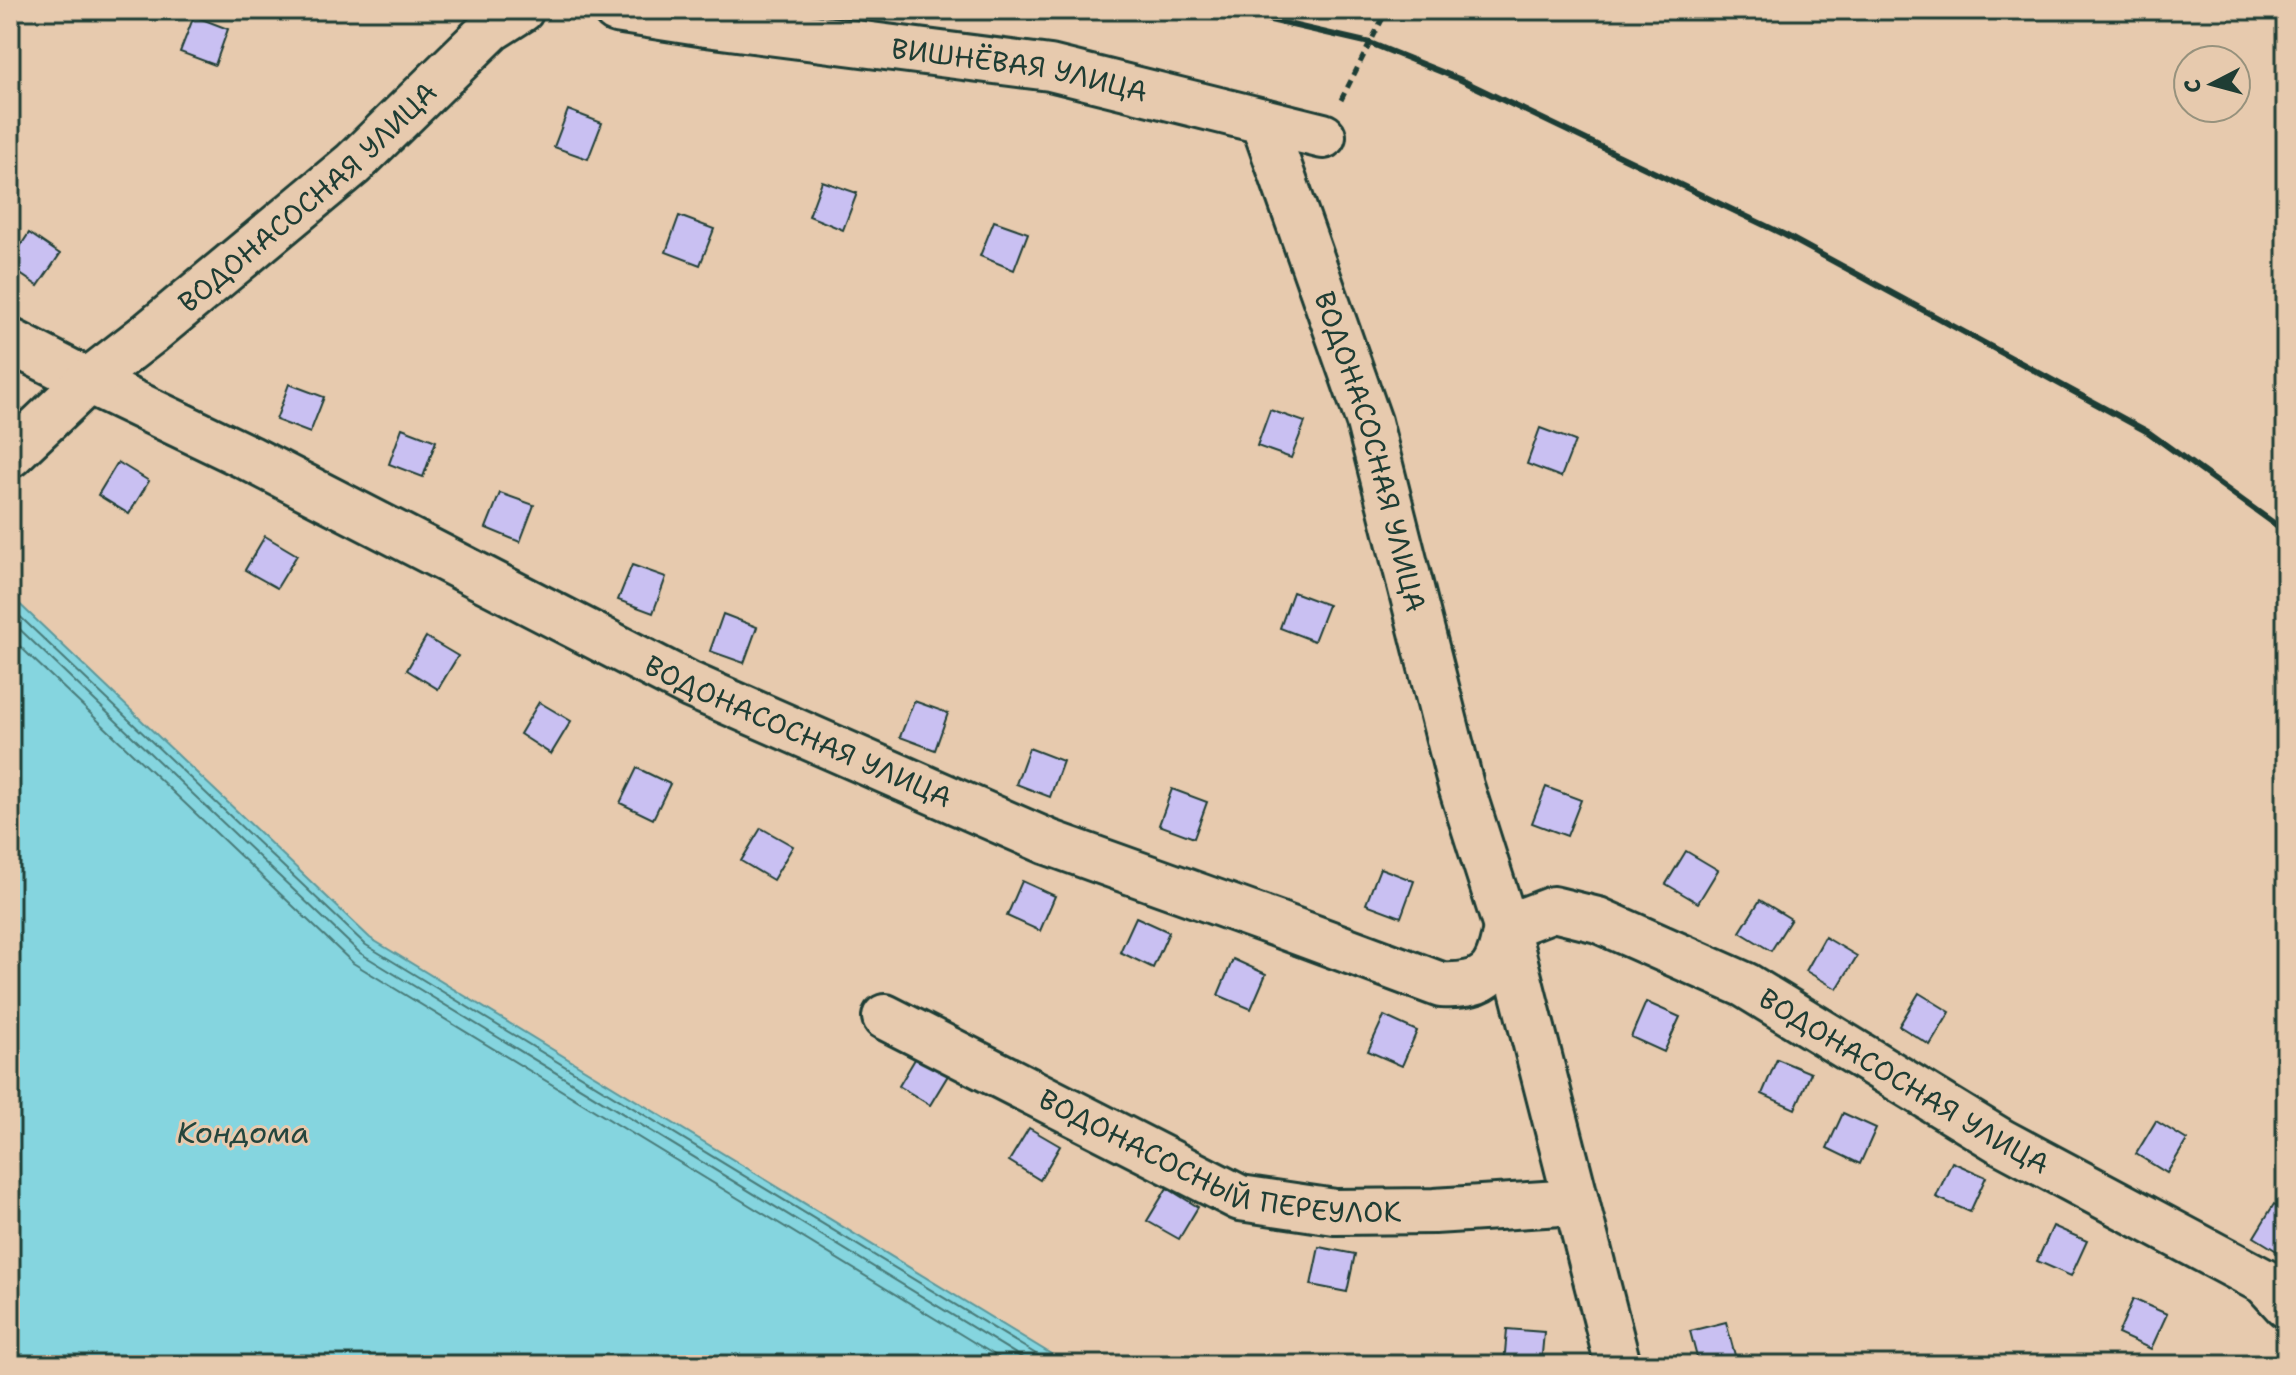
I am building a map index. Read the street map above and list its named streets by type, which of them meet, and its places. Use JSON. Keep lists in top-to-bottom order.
{
  "streets": {
    "street": ["ВИШНЁВАЯ УЛИЦА", "ВОДОНАСОСНАЯ УЛИЦА", "ВОДОНАСОСНЫЙ ПЕРЕУЛОК"]
  },
  "crossings": [
    ["ВИШНЁВАЯ УЛИЦА", "ВОДОНАСОСНАЯ УЛИЦА"]
  ],
  "water": ["Кондома"],
  "north": "left"
}
